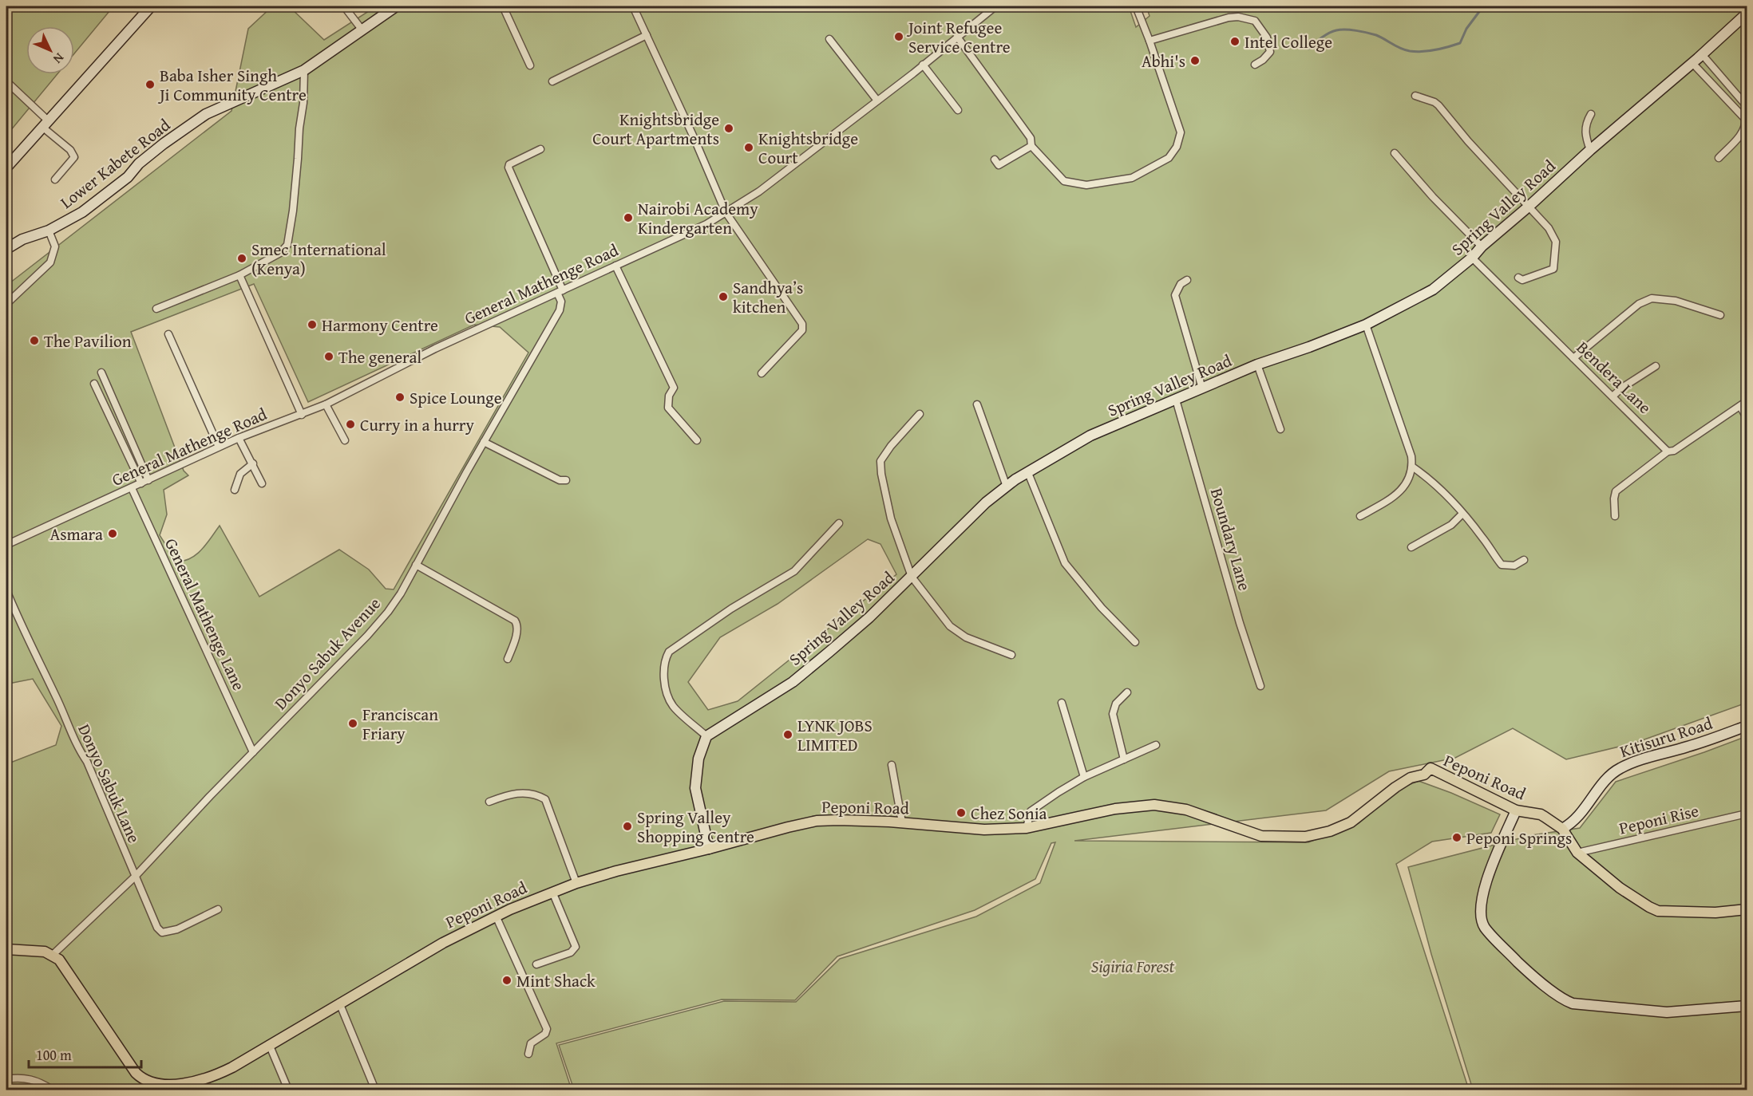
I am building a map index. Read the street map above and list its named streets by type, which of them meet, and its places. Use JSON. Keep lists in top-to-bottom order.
{
  "streets": {
    "main road": ["Peponi Road"],
    "street": [
      "Lower Kabete Road",
      "Spring Valley Road",
      "General Mathenge Road",
      "Bendera Lane",
      "Boundary Lane",
      "General Mathenge Lane",
      "Donyo Sabuk Avenue",
      "Kitisuru Road",
      "Donyo Sabuk Lane",
      "Peponi Rise"
    ]
  },
  "crossings": [
    ["Spring Valley Road", "Bendera Lane"],
    ["Spring Valley Road", "Boundary Lane"],
    ["General Mathenge Road", "General Mathenge Lane"],
    ["General Mathenge Road", "Donyo Sabuk Avenue"],
    ["General Mathenge Lane", "Donyo Sabuk Avenue"],
    ["Donyo Sabuk Avenue", "Peponi Road"],
    ["Donyo Sabuk Avenue", "Donyo Sabuk Lane"],
    ["Kitisuru Road", "Peponi Road"],
    ["Peponi Road", "Peponi Rise"]
  ],
  "parks": ["Sigiria Forest"],
  "places": [
    "Joint Refugee Service Centre",
    "Intel College",
    "Abhi's",
    "Baba Isher Singh Ji Community Centre",
    "Knightsbridge Court Apartments",
    "Knightsbridge Court",
    "Nairobi Academy Kindergarten",
    "Smec International (Kenya)",
    "Sandhya’s kitchen",
    "Harmony Centre",
    "The Pavilion",
    "The general",
    "Spice Lounge",
    "Curry in a hurry",
    "Asmara",
    "Franciscan Friary",
    "LYNK JOBS LIMITED",
    "Chez Sonia",
    "Spring Valley Shopping Centre",
    "Peponi Springs",
    "Mint Shack"
  ],
  "scale_bar": "100 m",
  "north": "bottom right"
}
